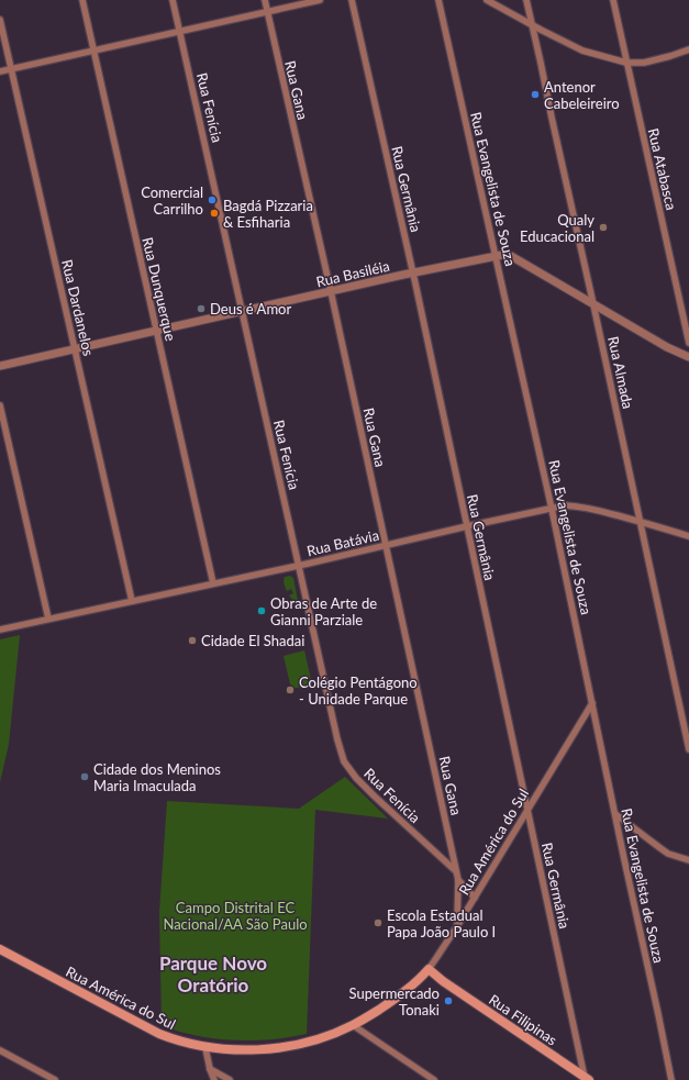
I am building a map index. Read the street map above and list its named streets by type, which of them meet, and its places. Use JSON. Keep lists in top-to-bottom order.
{
  "streets": {
    "main road": ["Rua América do Sul", "Rua Filipinas"],
    "street": [
      "Rua Gana",
      "Rua Fenícia",
      "Rua Atabasca",
      "Rua Germânia",
      "Rua Evangelista de Souza",
      "Rua Basiléia",
      "Rua Dunquerque",
      "Rua Dardanelos",
      "Rua Almada",
      "Rua Batávia"
    ]
  },
  "crossings": [
    ["Rua Gana", "Rua Fenícia"],
    ["Rua Gana", "Rua Basiléia"],
    ["Rua Gana", "Rua Batávia"],
    ["Rua Gana", "Rua América do Sul"],
    ["Rua Fenícia", "Rua Basiléia"],
    ["Rua Fenícia", "Rua Batávia"],
    ["Rua Germânia", "Rua Basiléia"],
    ["Rua Germânia", "Rua Batávia"],
    ["Rua Germânia", "Rua América do Sul"],
    ["Rua Germânia", "Rua Filipinas"],
    ["Rua Evangelista de Souza", "Rua Basiléia"],
    ["Rua Evangelista de Souza", "Rua Batávia"],
    ["Rua Evangelista de Souza", "Rua América do Sul"],
    ["Rua Basiléia", "Rua Dunquerque"],
    ["Rua Basiléia", "Rua Dardanelos"],
    ["Rua Basiléia", "Rua Almada"],
    ["Rua Dunquerque", "Rua Batávia"],
    ["Rua Dardanelos", "Rua Batávia"],
    ["Rua Almada", "Rua Batávia"],
    ["Rua América do Sul", "Rua Filipinas"]
  ],
  "districts": ["Parque Novo Oratório"],
  "parks": ["Campo Distrital EC Nacional/AA São Paulo"],
  "places": [
    "Antenor Cabeleireiro",
    "Comercial Carrilho",
    "Bagdá Pizzaria & Esfiharia",
    "Qualy Educacional",
    "Deus é Amor",
    "Obras de Arte de Gianni Parziale",
    "Cidade El Shadai",
    "Colégio Pentágono - Unidade Parque",
    "Cidade dos Meninos Maria Imaculada",
    "Escola Estadual Papa João Paulo I",
    "Supermercado Tonaki"
  ]
}
